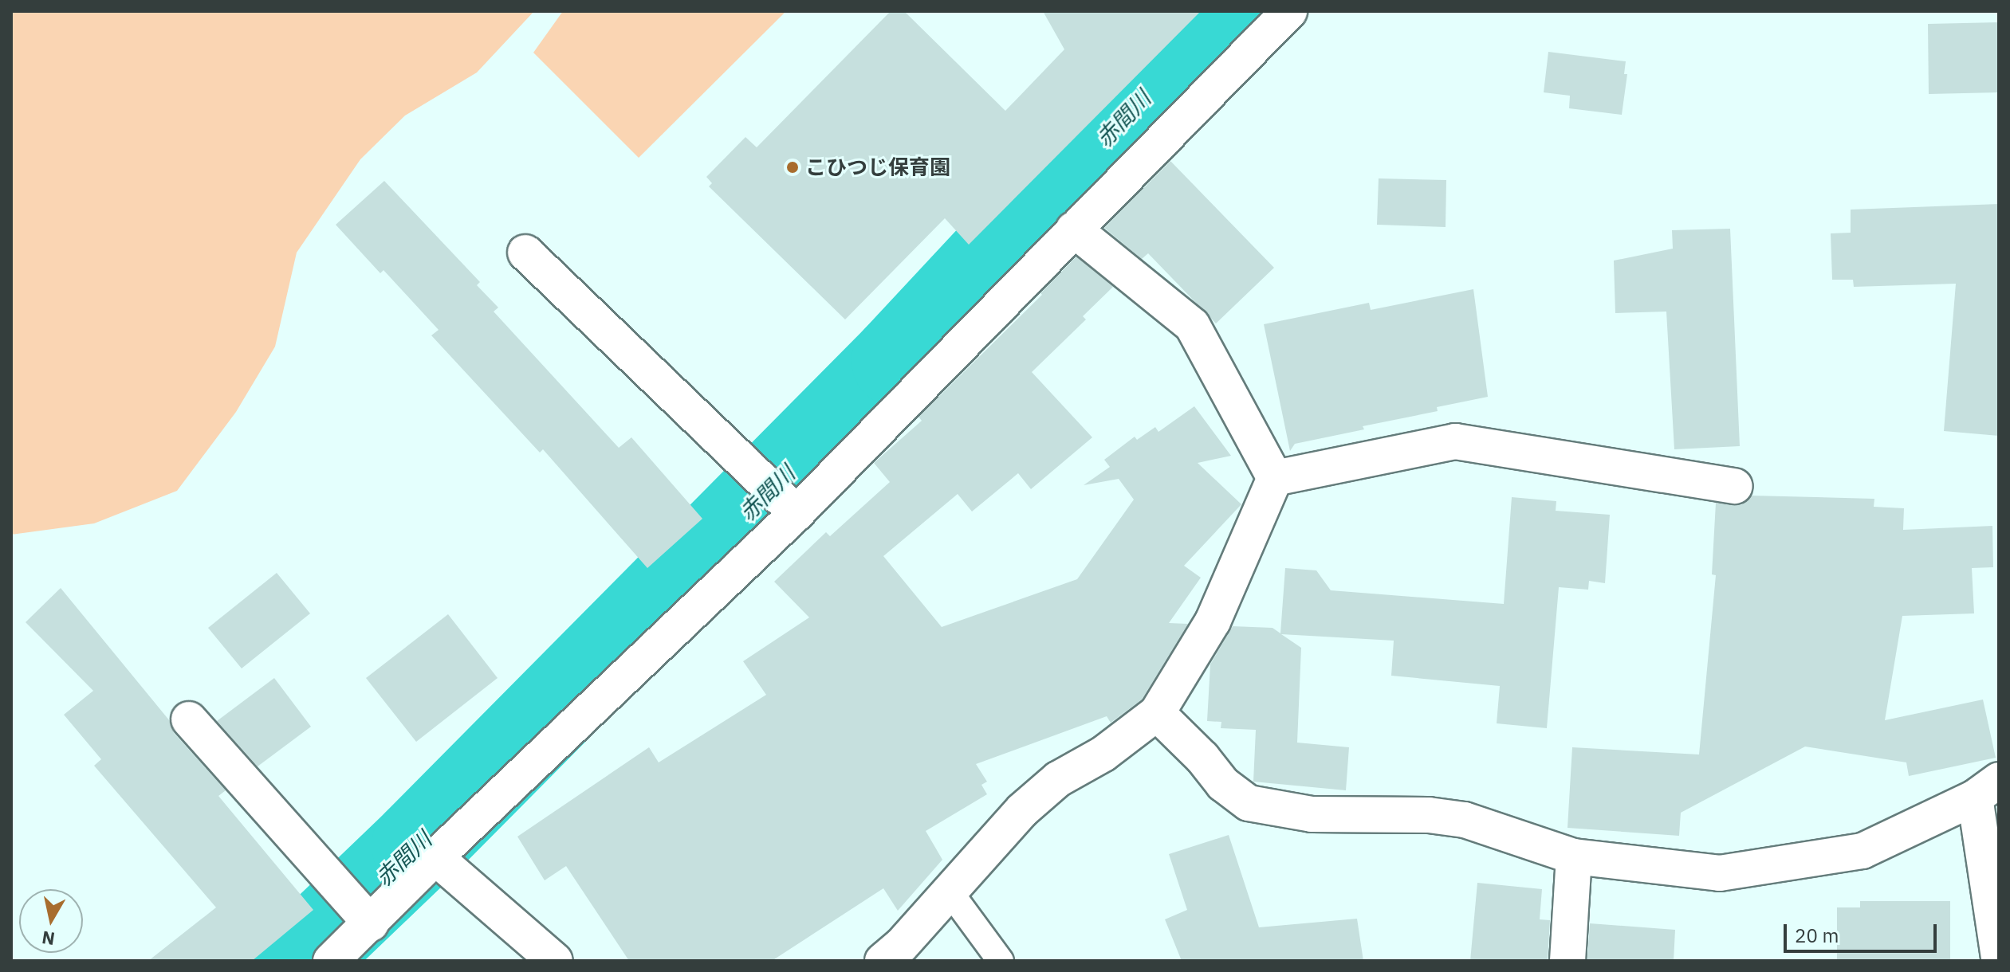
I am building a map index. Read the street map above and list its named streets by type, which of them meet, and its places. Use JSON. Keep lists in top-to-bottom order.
{
  "water": ["赤間川"],
  "places": ["こひつじ保育園"],
  "scale_bar": "20 m",
  "north": "bottom"
}
